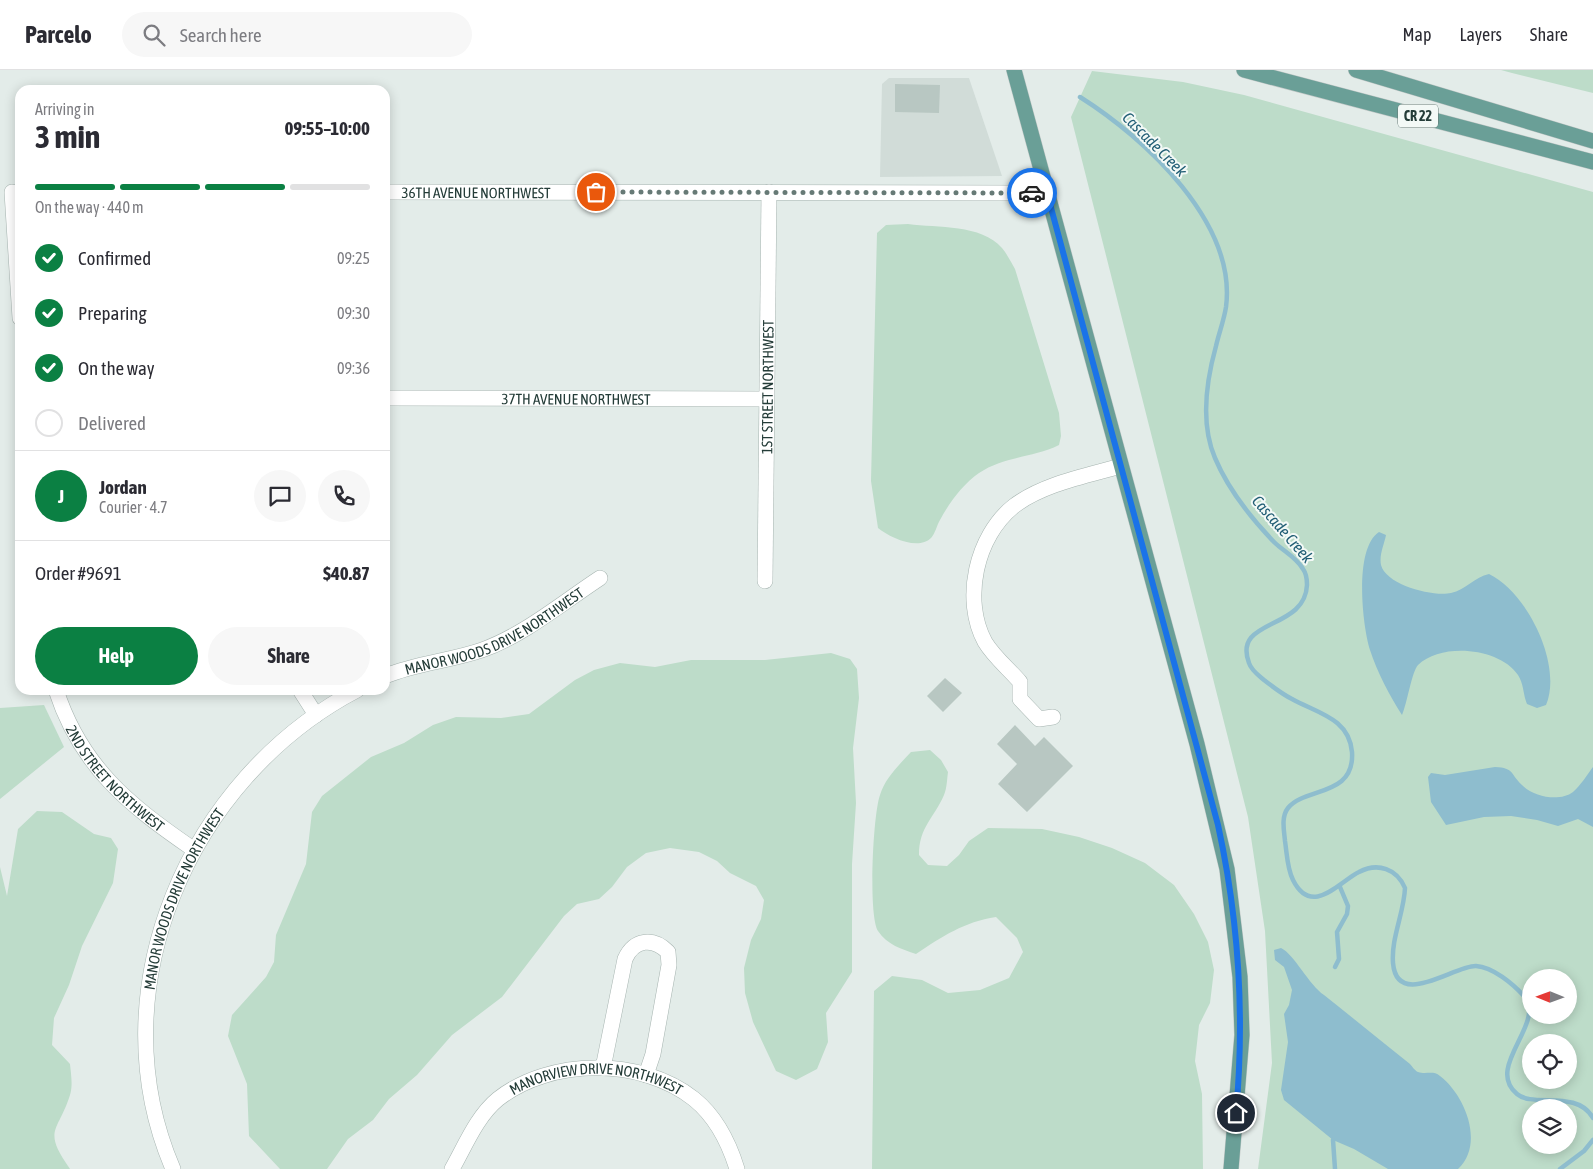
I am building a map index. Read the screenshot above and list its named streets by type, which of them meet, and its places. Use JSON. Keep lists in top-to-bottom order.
{
  "streets": {
    "main road": ["CR 22"],
    "street": [
      "36TH AVENUE NORTHWEST",
      "1ST STREET NORTHWEST",
      "37TH AVENUE NORTHWEST",
      "MANOR WOODS DRIVE NORTHWEST",
      "2ND STREET NORTHWEST",
      "MANORVIEW DRIVE NORTHWEST"
    ]
  },
  "crossings": [
    ["36TH AVENUE NORTHWEST", "1ST STREET NORTHWEST"],
    ["1ST STREET NORTHWEST", "37TH AVENUE NORTHWEST"],
    ["MANOR WOODS DRIVE NORTHWEST", "2ND STREET NORTHWEST"]
  ],
  "water": ["Cascade Creek"],
  "north": "left",
  "page": {
    "header": "Parcelo",
    "search": "Search here",
    "nav": ["Map", "Layers", "Share"],
    "heading": ["3 min", "Arriving in", "09:55–10:00"],
    "panel": [
      "Jordan",
      "Courier · 4.7",
      "Order #9691",
      "$40.87"
    ],
    "bar": "On the way · 440 m",
    "list": [
      ["Confirmed", "09:25"],
      ["Preparing", "09:30"],
      ["On the way", "09:36"],
      "Delivered"
    ],
    "round": "J",
    "buttons": ["Help", "Share"]
  }
}
